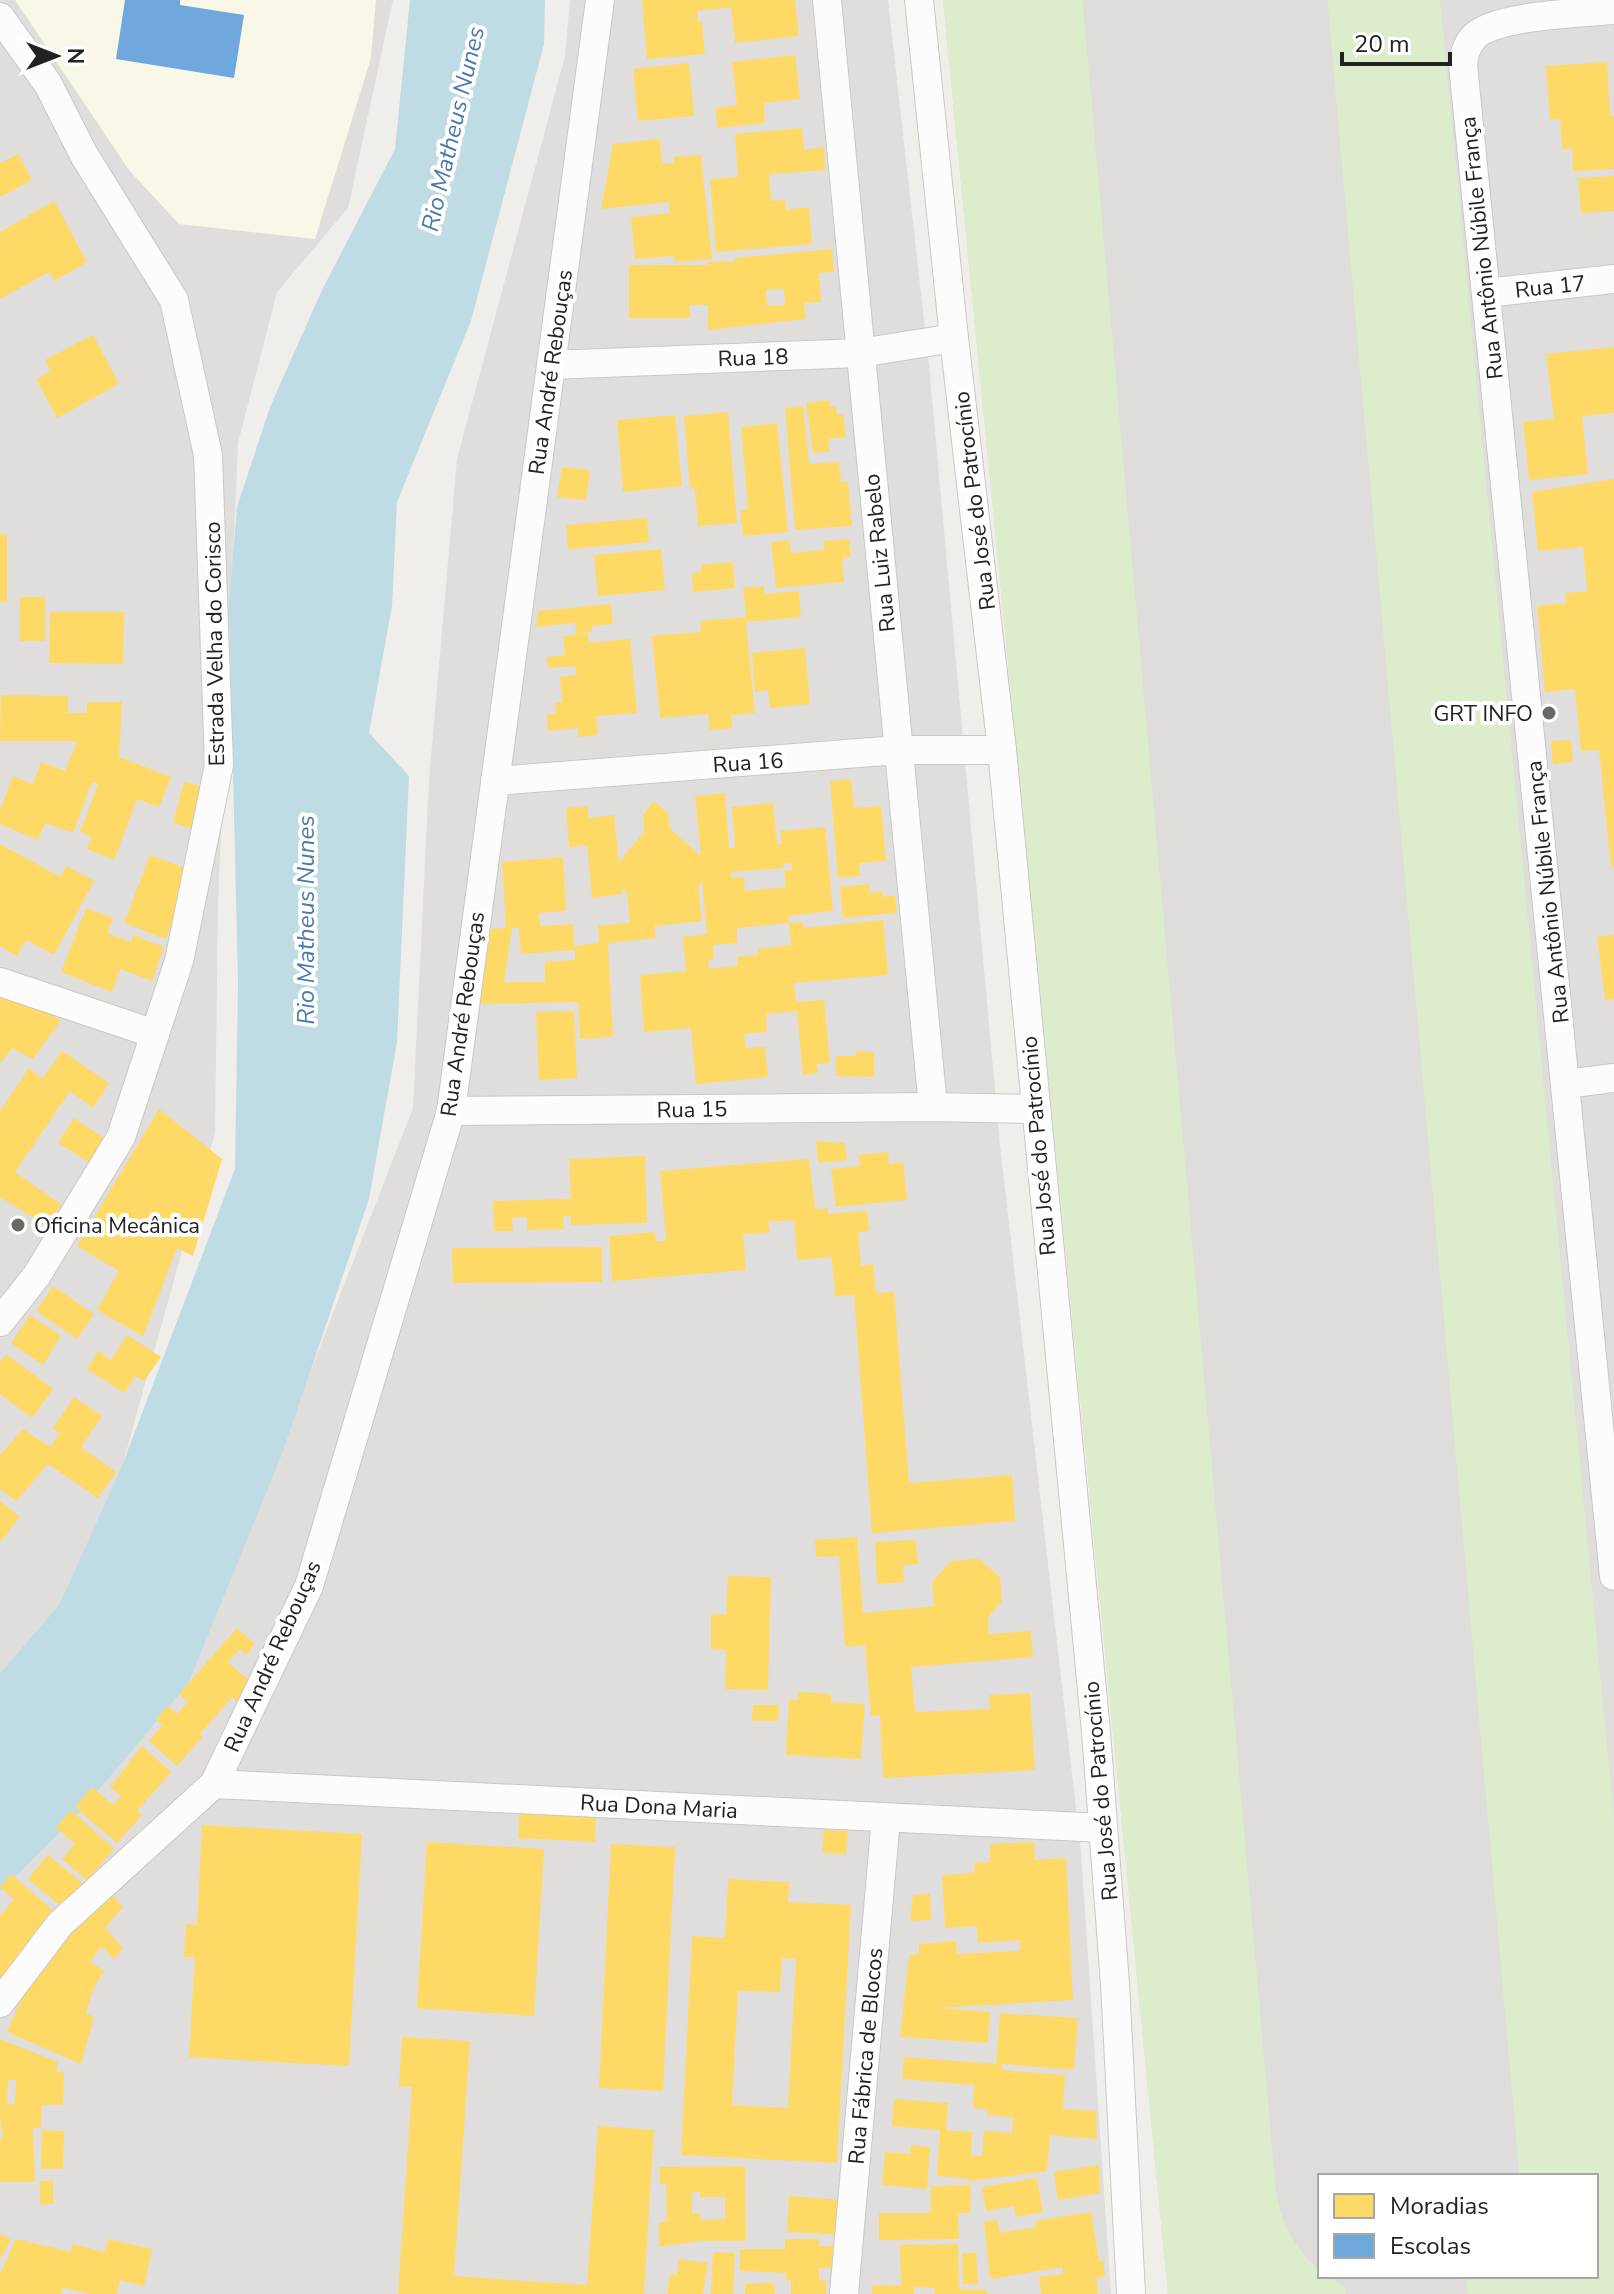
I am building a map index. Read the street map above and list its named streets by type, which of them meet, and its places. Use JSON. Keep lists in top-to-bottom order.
{
  "streets": {
    "street": [
      "Rua Antônio Núbile França",
      "Rua 17",
      "Rua 18",
      "Rua André Rebouças",
      "Rua José do Patrocínio",
      "Rua Luiz Rabelo",
      "Estrada Velha do Corisco",
      "Rua 16",
      "Rua 15",
      "Rua Dona Maria",
      "Rua Fábrica de Blocos"
    ]
  },
  "crossings": [
    ["Rua Antônio Núbile França", "Rua 17"],
    ["Rua 18", "Rua André Rebouças"],
    ["Rua 18", "Rua José do Patrocínio"],
    ["Rua 18", "Rua Luiz Rabelo"],
    ["Rua André Rebouças", "Rua 16"],
    ["Rua André Rebouças", "Rua 15"],
    ["Rua André Rebouças", "Rua Dona Maria"],
    ["Rua José do Patrocínio", "Rua 16"],
    ["Rua José do Patrocínio", "Rua 15"],
    ["Rua José do Patrocínio", "Rua Dona Maria"],
    ["Rua Luiz Rabelo", "Rua 16"],
    ["Rua Luiz Rabelo", "Rua 15"],
    ["Rua Dona Maria", "Rua Fábrica de Blocos"]
  ],
  "water": ["Rio Matheus Nunes"],
  "places": ["GRT INFO", "Oficina Mecânica"],
  "legend": ["Moradias", "Escolas"],
  "scale_bar": "20 m",
  "north": "right"
}
